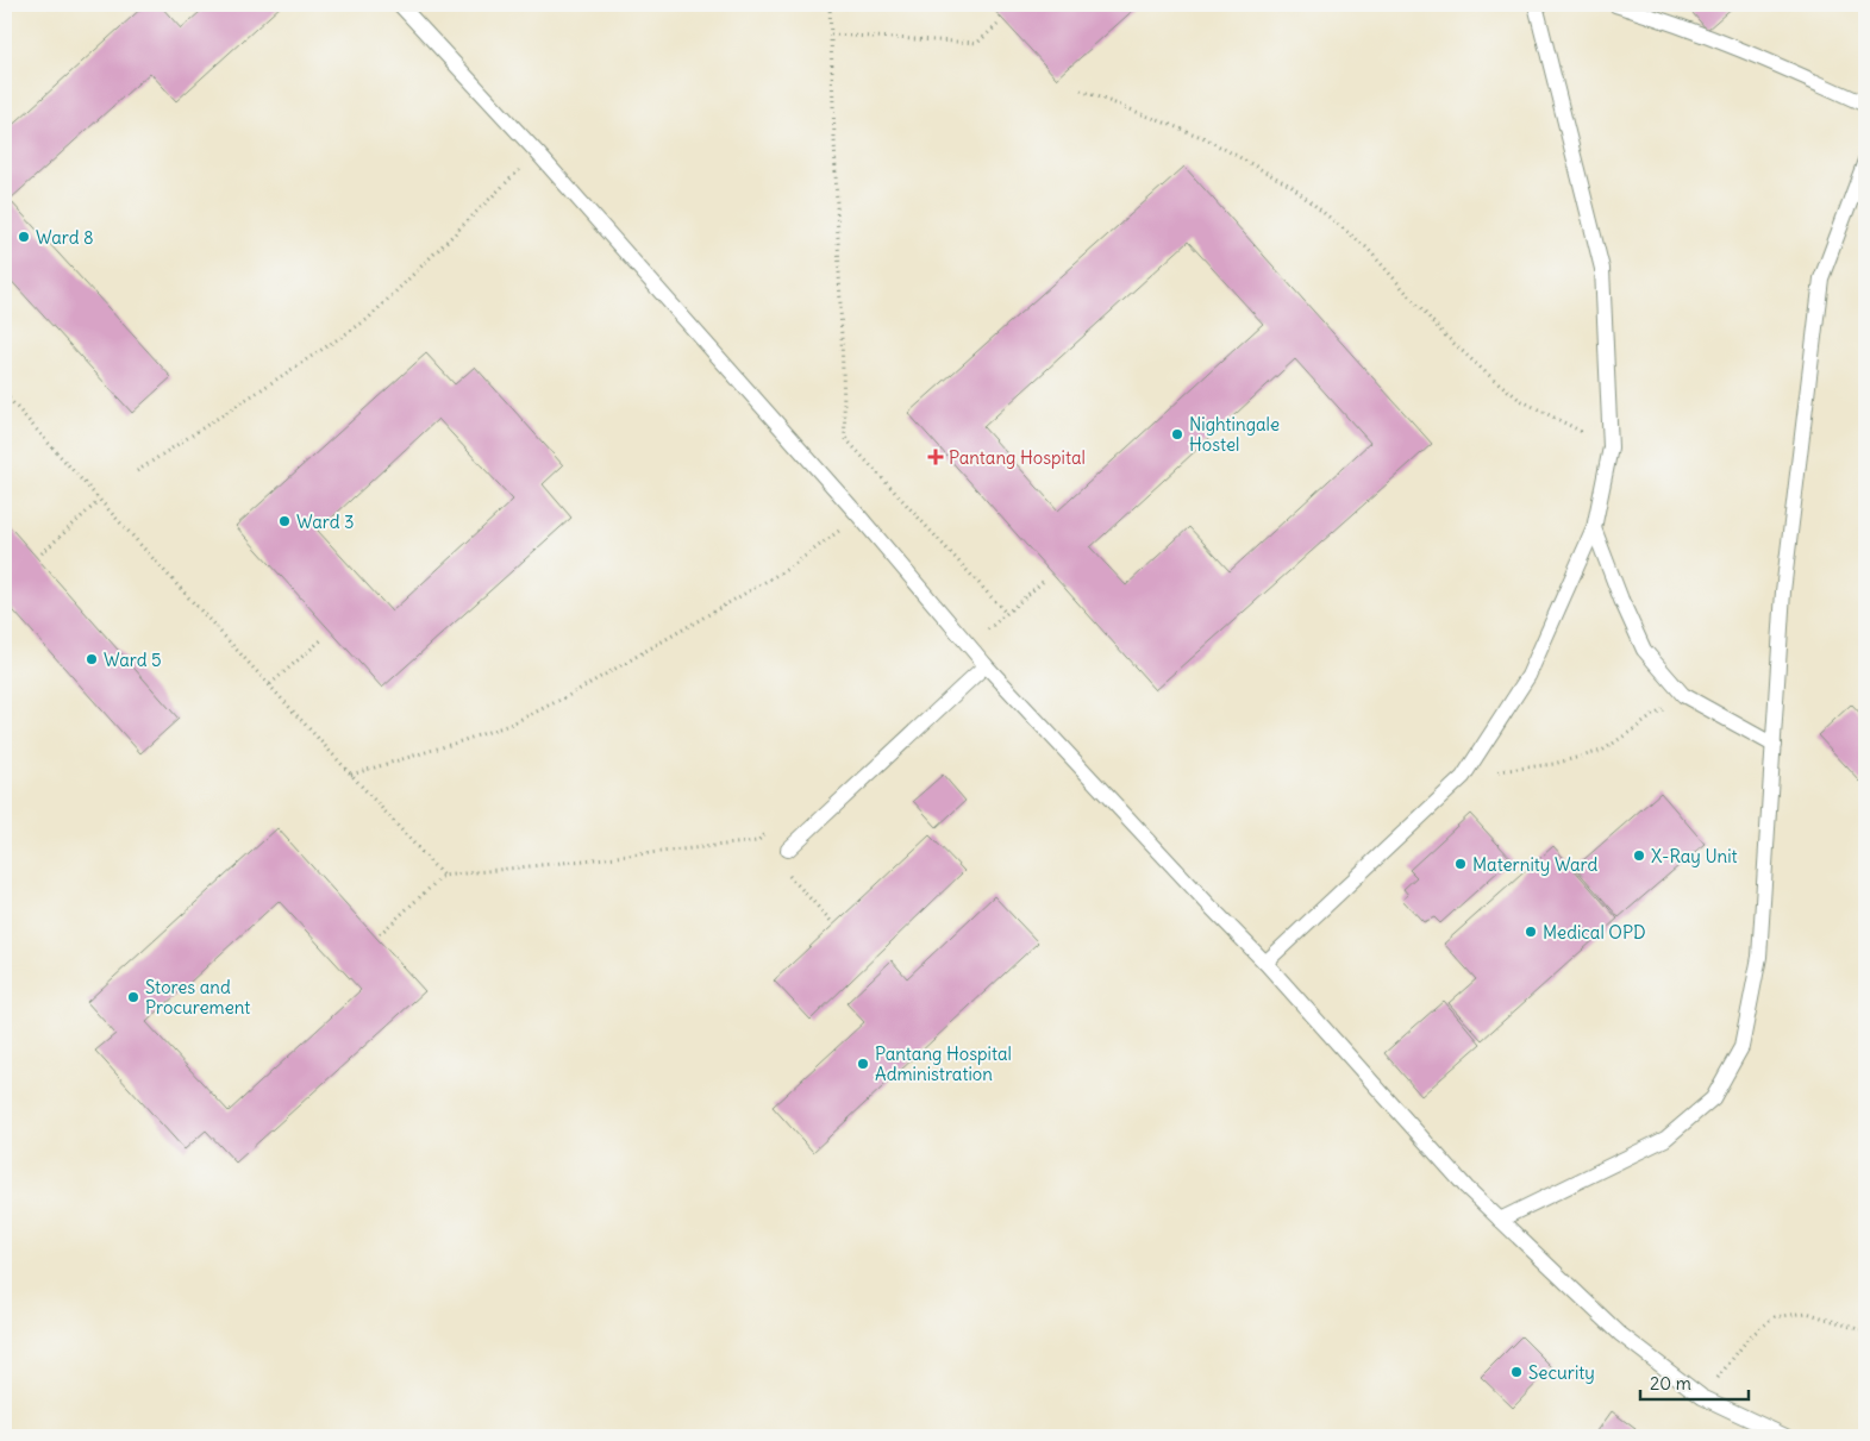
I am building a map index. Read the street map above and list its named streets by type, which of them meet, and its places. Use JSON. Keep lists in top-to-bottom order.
{
  "places": {
    "other": [
      "Ward 8",
      "Nightingale Hostel",
      "Ward 3",
      "Ward 5",
      "X-Ray Unit",
      "Maternity Ward",
      "Medical OPD",
      "Stores and Procurement",
      "Pantang Hospital Administration",
      "Security"
    ],
    "health": ["Pantang Hospital"]
  },
  "scale_bar": "20 m"
}
